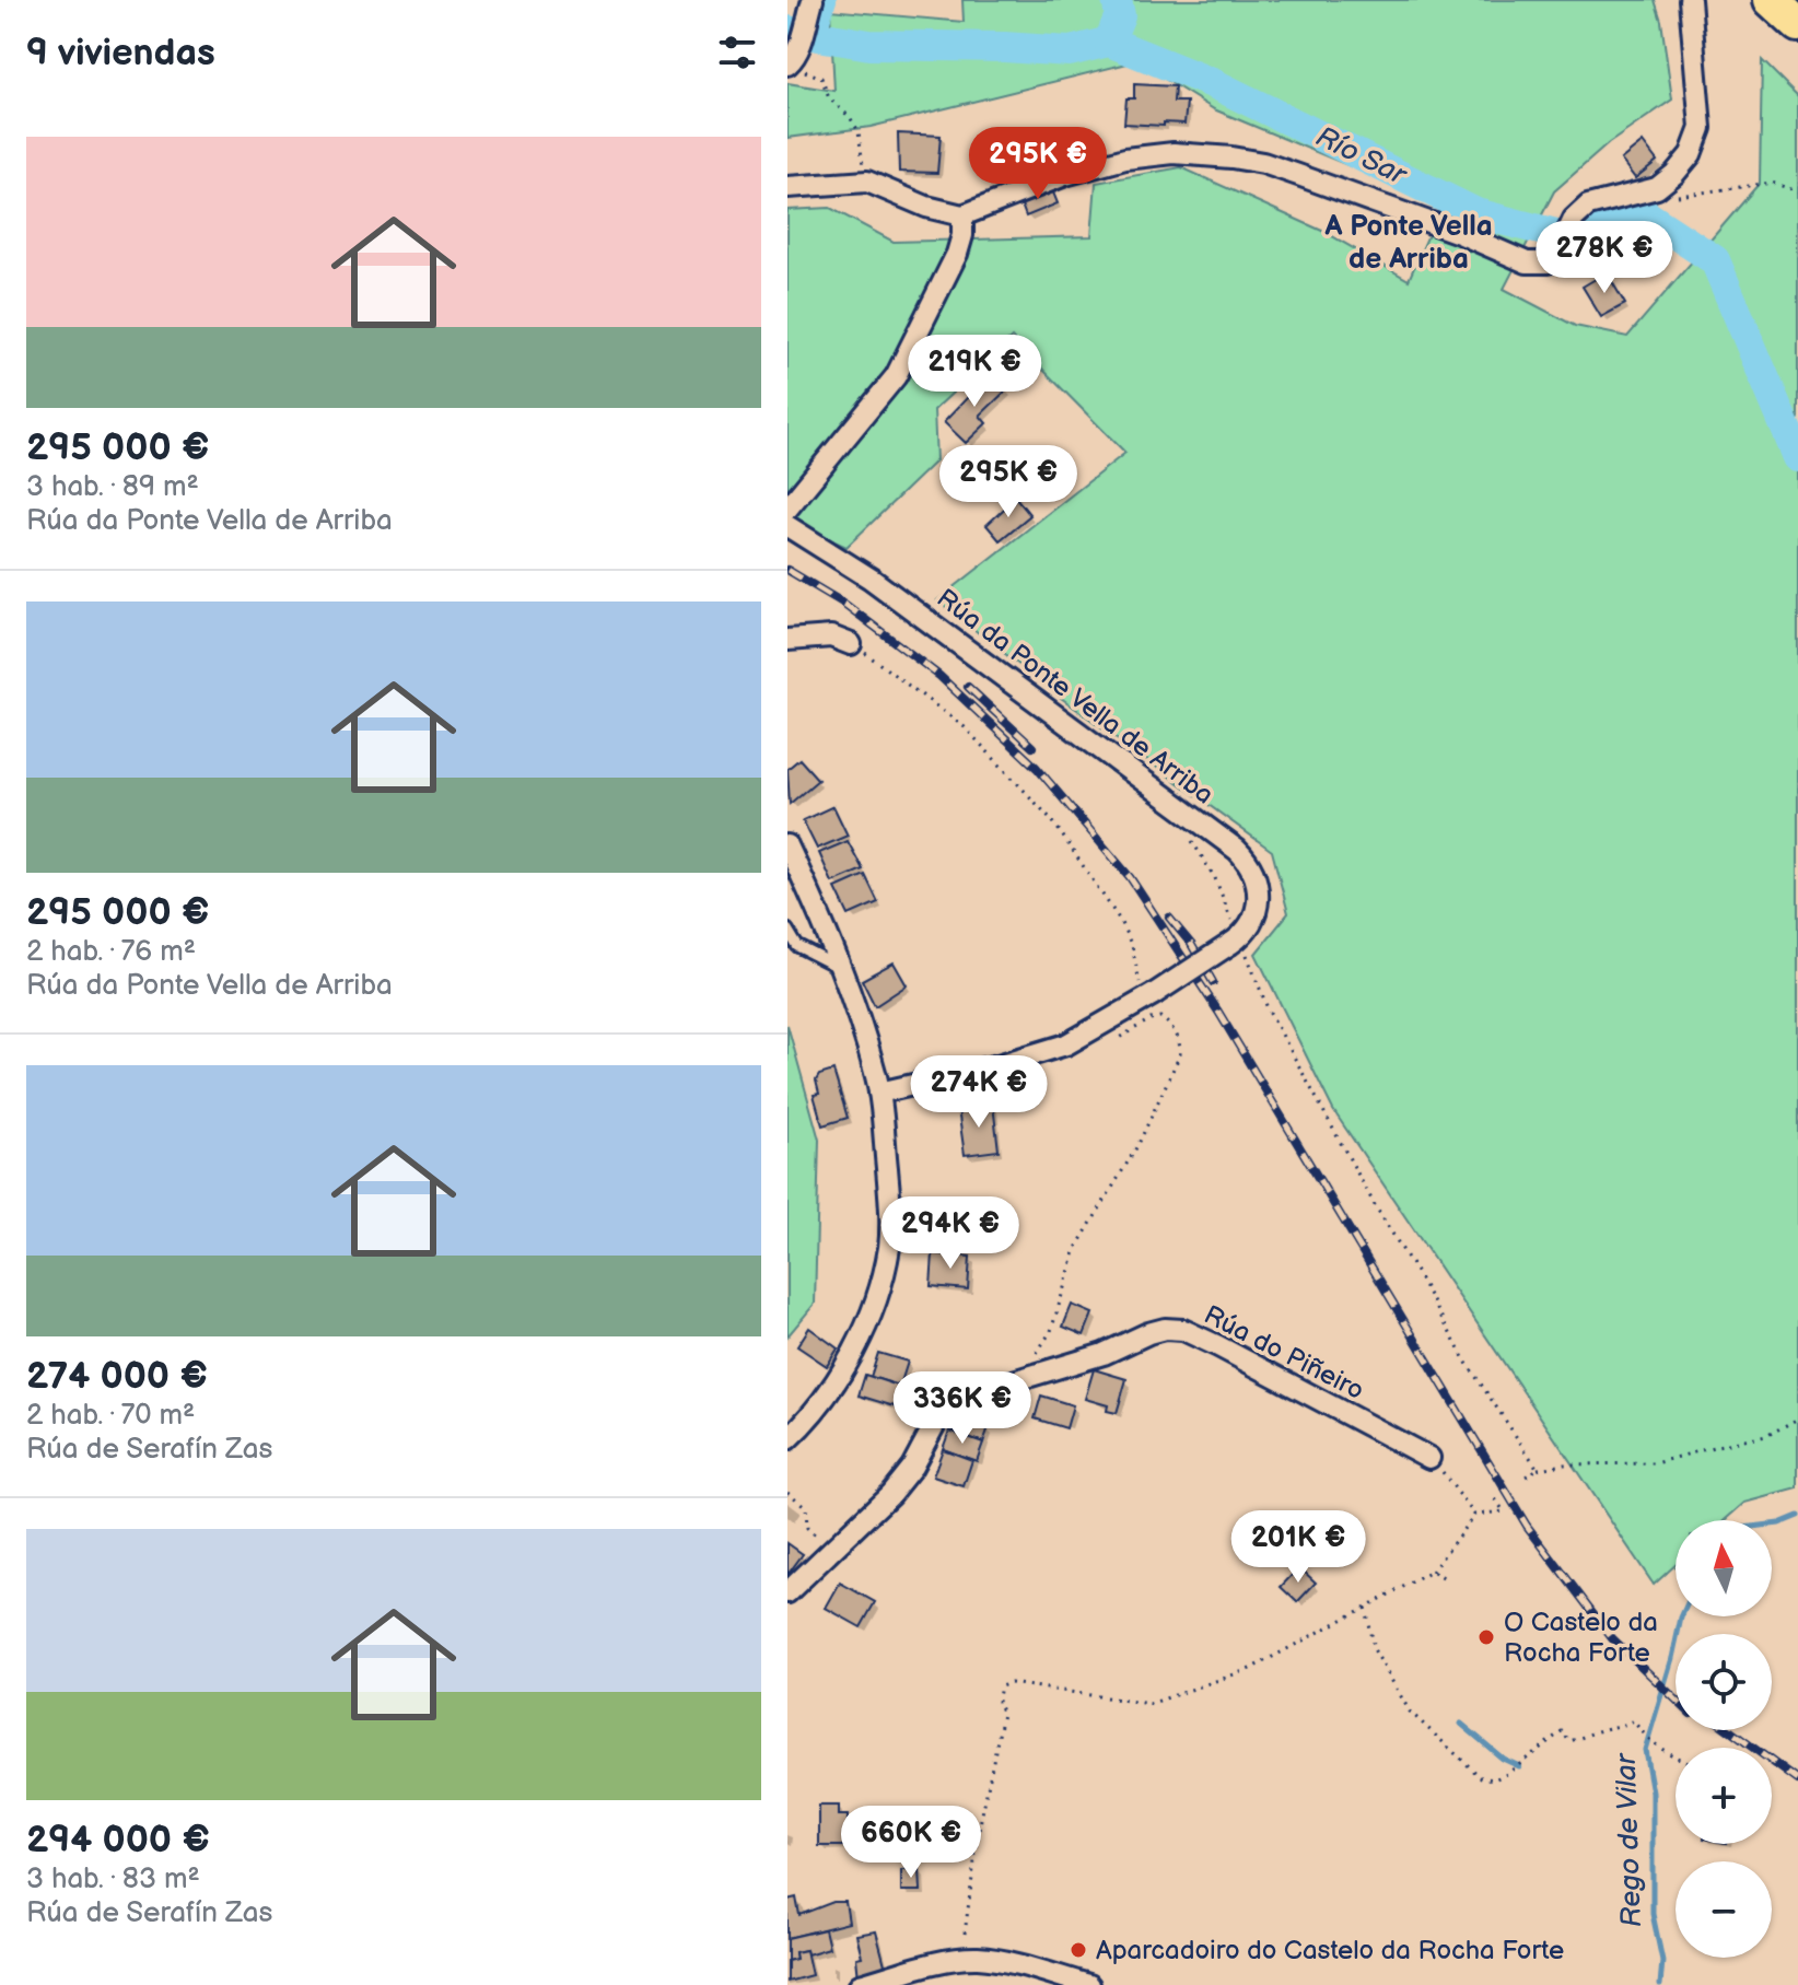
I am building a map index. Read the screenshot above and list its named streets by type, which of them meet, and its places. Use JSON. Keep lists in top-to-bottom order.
{
  "streets": {
    "street": ["Rúa da Ponte Vella de Arriba", "Rúa do Piñeiro"]
  },
  "districts": ["A Ponte Vella de Arriba"],
  "water": ["Río Sar", "Rego de Vilar"],
  "places": ["O Castelo da Rocha Forte", "Aparcadoiro do Castelo da Rocha Forte"],
  "north": "top",
  "page": {
    "heading": "9 viviendas",
    "list": [
      {
        "name": "295 000 €",
        "note": "3 hab. · 89 m² · Rúa da Ponte Vella de Arriba"
      },
      {
        "name": "295 000 €",
        "note": "2 hab. · 76 m² · Rúa da Ponte Vella de Arriba"
      },
      {
        "name": "274 000 €",
        "note": "2 hab. · 70 m² · Rúa de Serafín Zas"
      },
      {
        "name": "294 000 €",
        "note": "3 hab. · 83 m² · Rúa de Serafín Zas"
      }
    ],
    "price": [
      "295K €",
      "278K €",
      "219K €",
      "295K €",
      "274K €",
      "294K €",
      "336K €",
      "201K €",
      "660K €"
    ],
    "map_buttons": ["+", "−"]
  }
}
